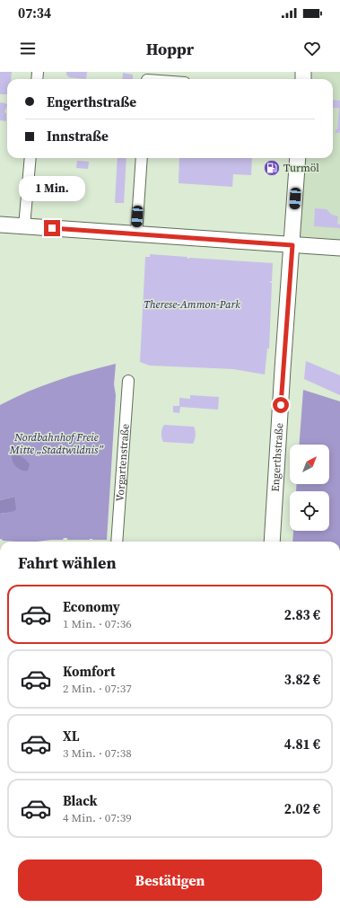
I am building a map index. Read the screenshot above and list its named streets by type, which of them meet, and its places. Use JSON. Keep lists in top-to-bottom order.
{
  "streets": {
    "street": ["Engerthstraße", "Vorgartenstraße"]
  },
  "parks": ["Therese-Ammon-Park", "Nordbahnhof Freie Mitte „Stadtwildnis”"],
  "places": {
    "fuel station": ["Turmöl"]
  },
  "north": "top right",
  "page": {
    "status": "07:34",
    "header": "Hoppr",
    "banner": ["Engerthstraße", "Innstraße"],
    "bubble": "1 Min.",
    "heading": "Fahrt wählen",
    "list": [
      {
        "name": "Economy",
        "note": "1 Min. · 07:36",
        "value": "2.83 €"
      },
      {
        "name": "Komfort",
        "note": "2 Min. · 07:37",
        "value": "3.82 €"
      },
      {
        "name": "XL",
        "note": "3 Min. · 07:38",
        "value": "4.81 €"
      },
      {
        "name": "Black",
        "note": "4 Min. · 07:39",
        "value": "2.02 €"
      }
    ],
    "buttons": "Bestätigen"
  }
}
